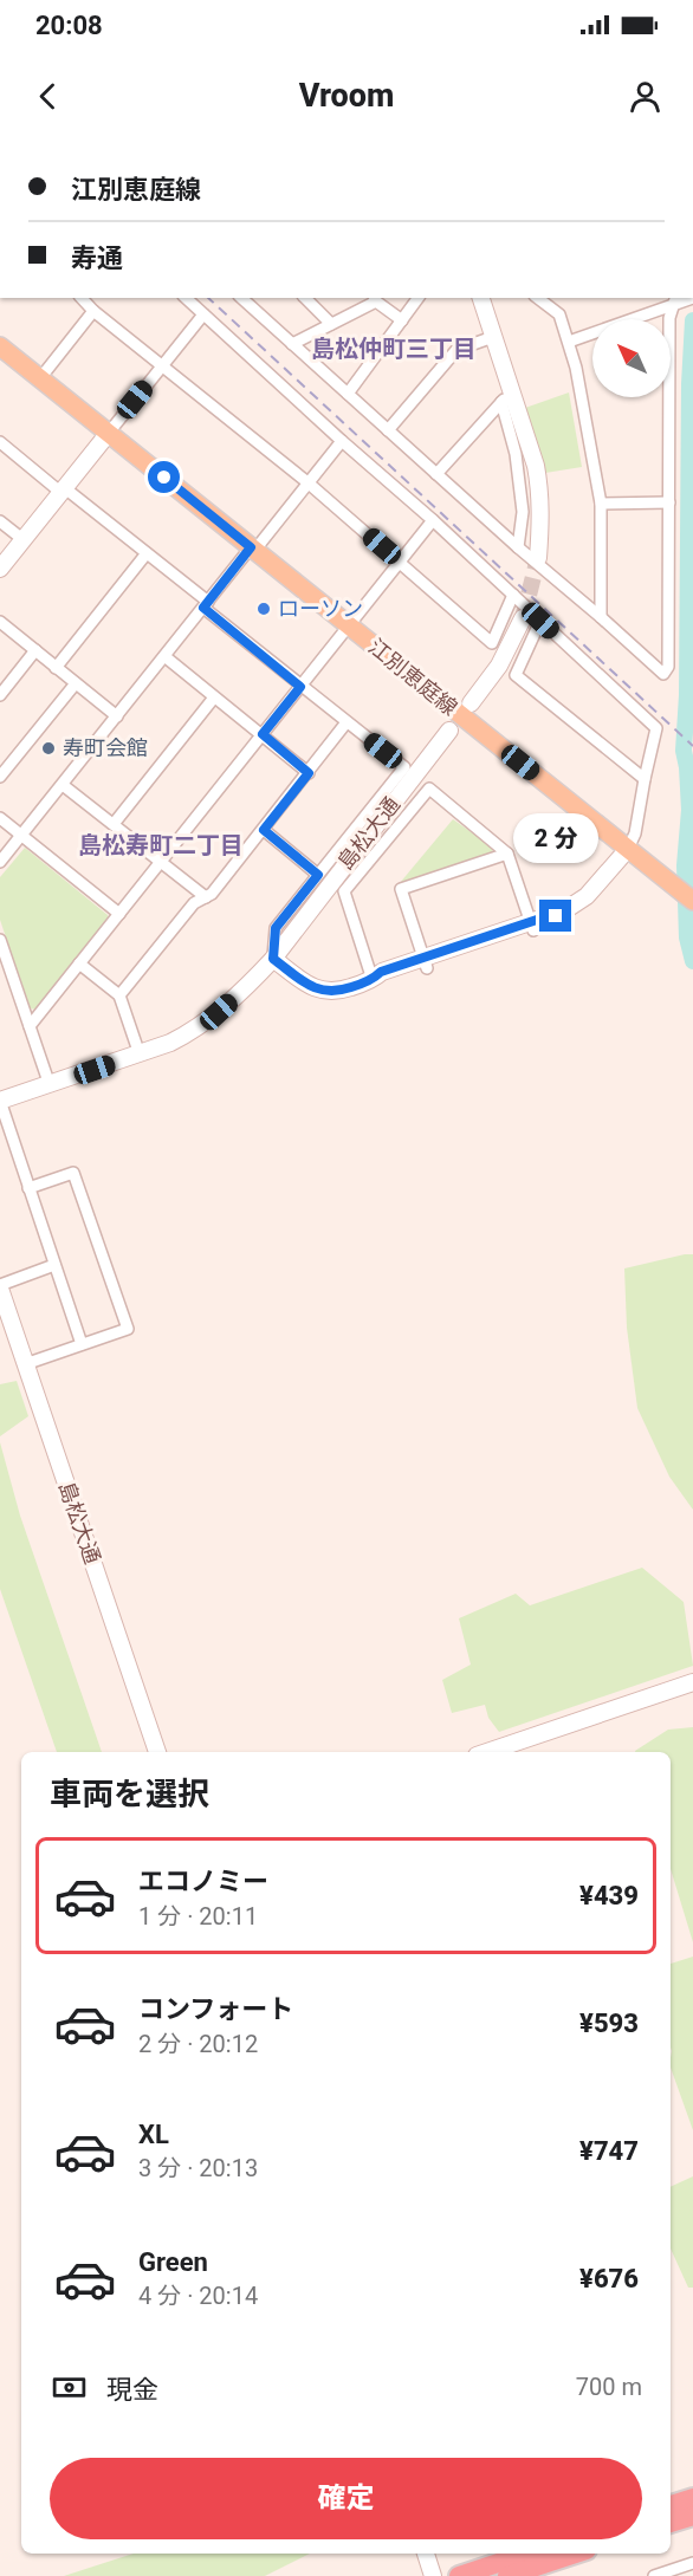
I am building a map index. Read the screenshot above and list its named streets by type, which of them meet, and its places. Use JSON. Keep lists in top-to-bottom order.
{
  "streets": {
    "main road": ["江別恵庭線"],
    "street": ["島松大通"]
  },
  "districts": ["島松仲町三丁目", "島松寿町二丁目"],
  "places": ["ローソン", "寿町会館"],
  "north": "top left",
  "page": {
    "status": "20:08",
    "header": "Vroom",
    "banner": ["江別恵庭線", "寿通"],
    "bubble": "2 分",
    "heading": "車両を選択",
    "list": [
      {
        "name": "エコノミー",
        "note": "1 分 · 20:11",
        "value": "¥439"
      },
      {
        "name": "コンフォート",
        "note": "2 分 · 20:12",
        "value": "¥593"
      },
      {
        "name": "XL",
        "note": "3 分 · 20:13",
        "value": "¥747"
      },
      {
        "name": "Green",
        "note": "4 分 · 20:14",
        "value": "¥676"
      }
    ],
    "pay": ["現金", "700 m"],
    "buttons": "確定"
  }
}
